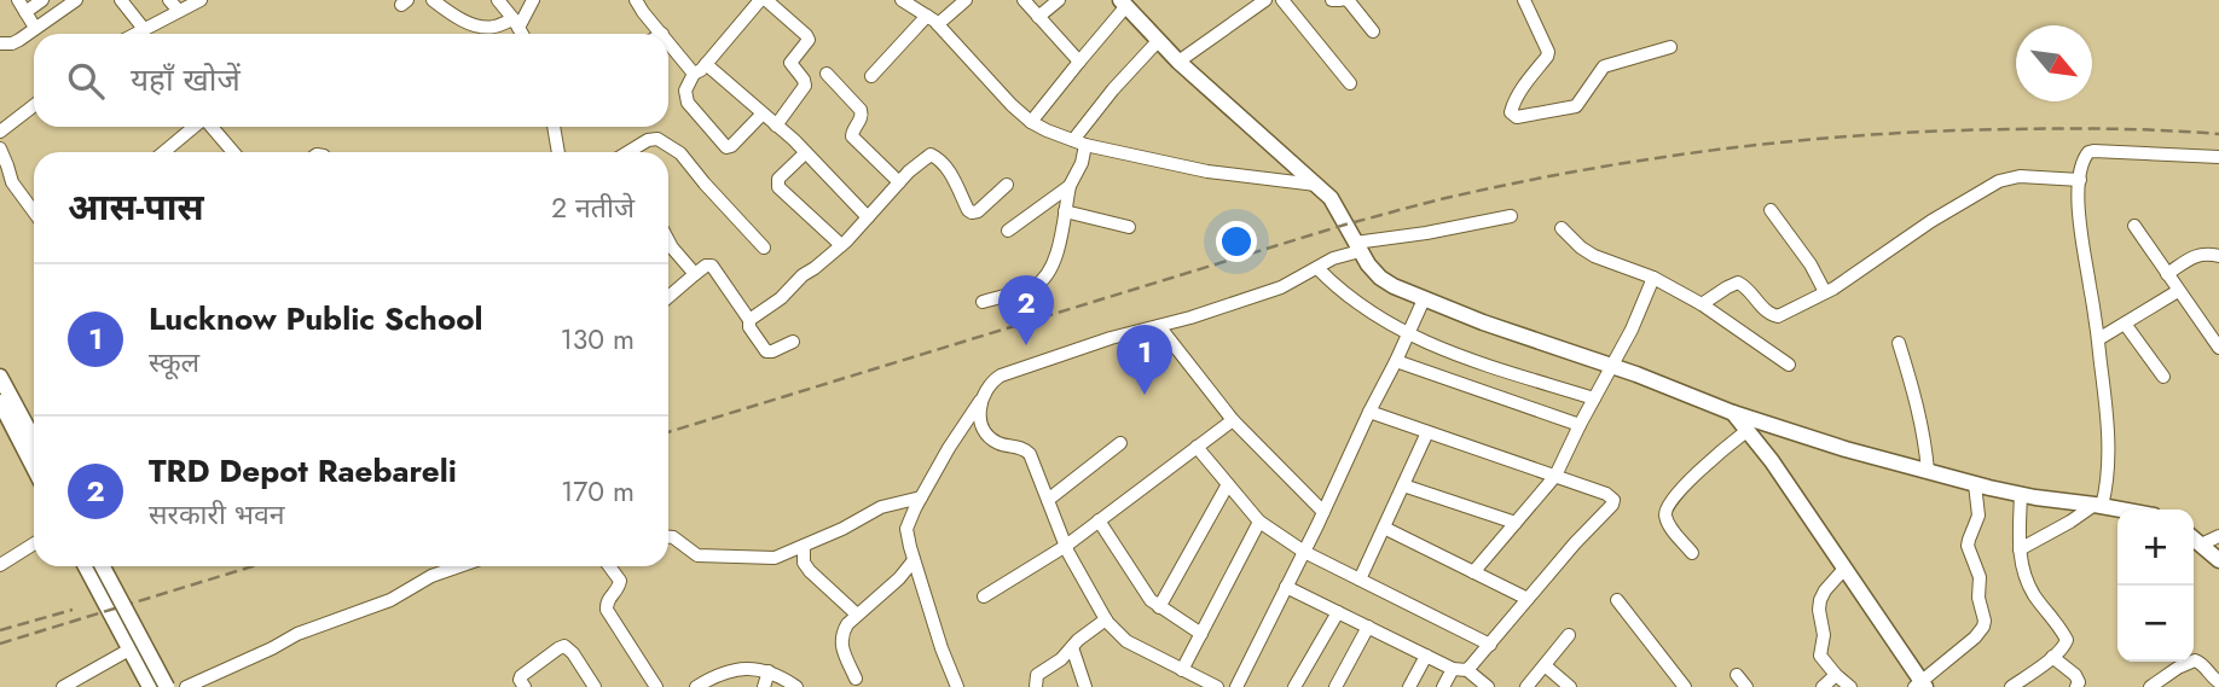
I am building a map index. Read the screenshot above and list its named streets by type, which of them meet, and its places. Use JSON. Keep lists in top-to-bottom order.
{
  "north": "bottom right",
  "page": {
    "search": "यहाँ खोजें",
    "heading": ["आस-पास", "2 नतीजे"],
    "list": [
      {
        "mark": "1",
        "name": "Lucknow Public School",
        "note": "स्कूल",
        "value": "130 m"
      },
      {
        "mark": "2",
        "name": "TRD Depot Raebareli",
        "note": "सरकारी भवन",
        "value": "170 m"
      }
    ],
    "pins": ["2", "1"],
    "map_buttons": ["+", "−"]
  }
}
